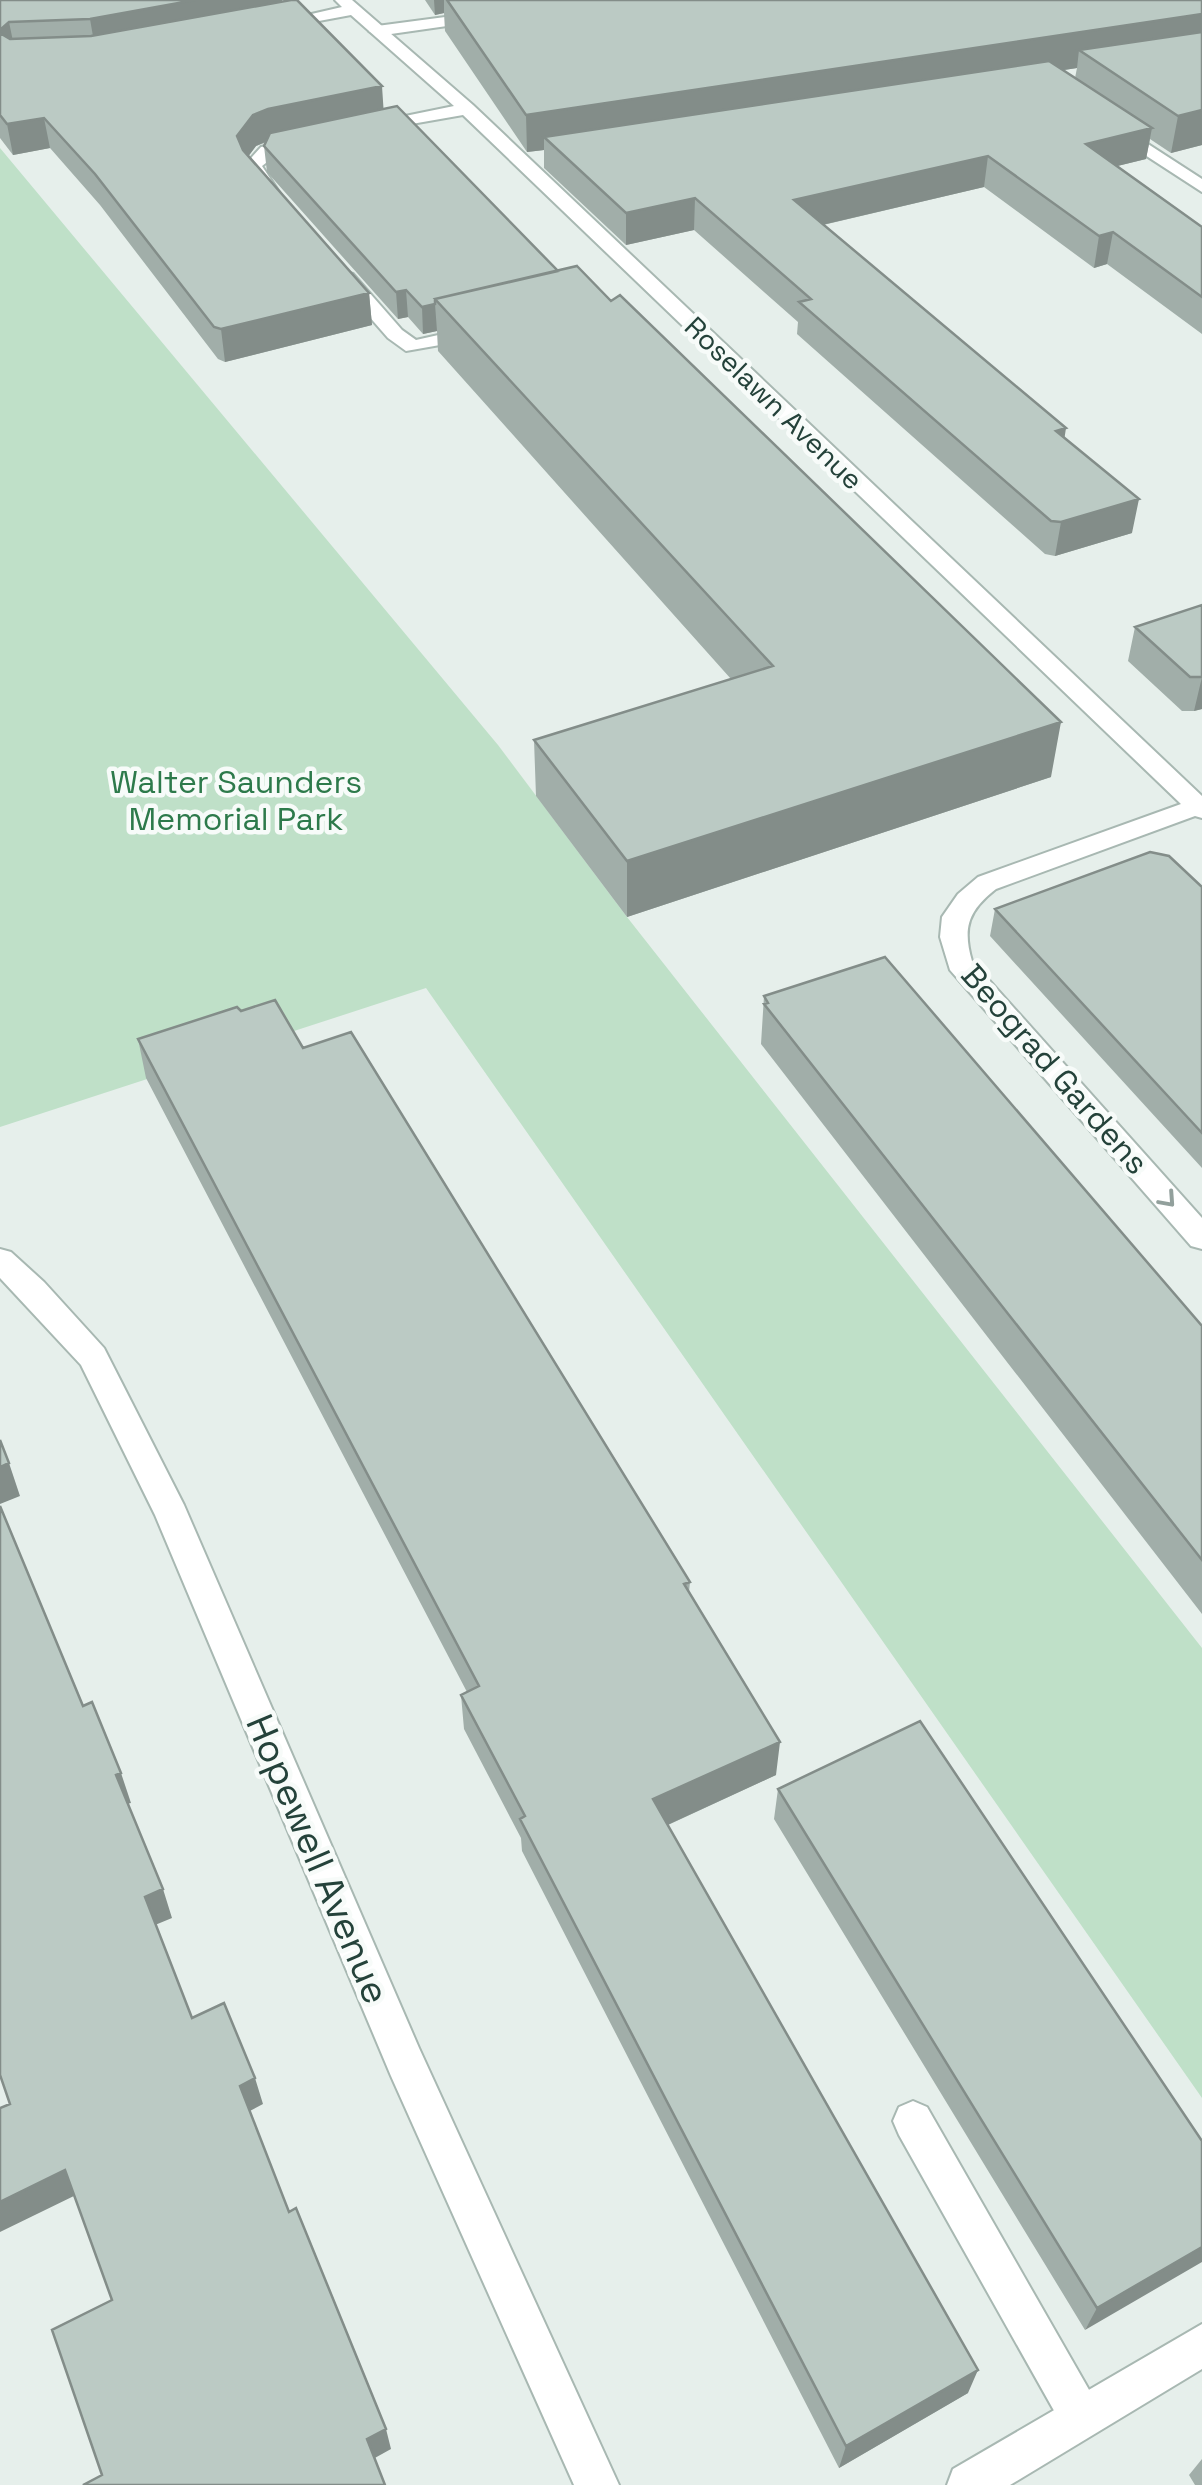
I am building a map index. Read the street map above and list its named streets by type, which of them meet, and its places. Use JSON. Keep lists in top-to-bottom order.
{
  "streets": {
    "street": ["Roselawn Avenue", "Beograd Gardens", "Hopewell Avenue"]
  },
  "crossings": [
    ["Roselawn Avenue", "Beograd Gardens"]
  ],
  "parks": ["Walter Saunders Memorial Park"]
}
